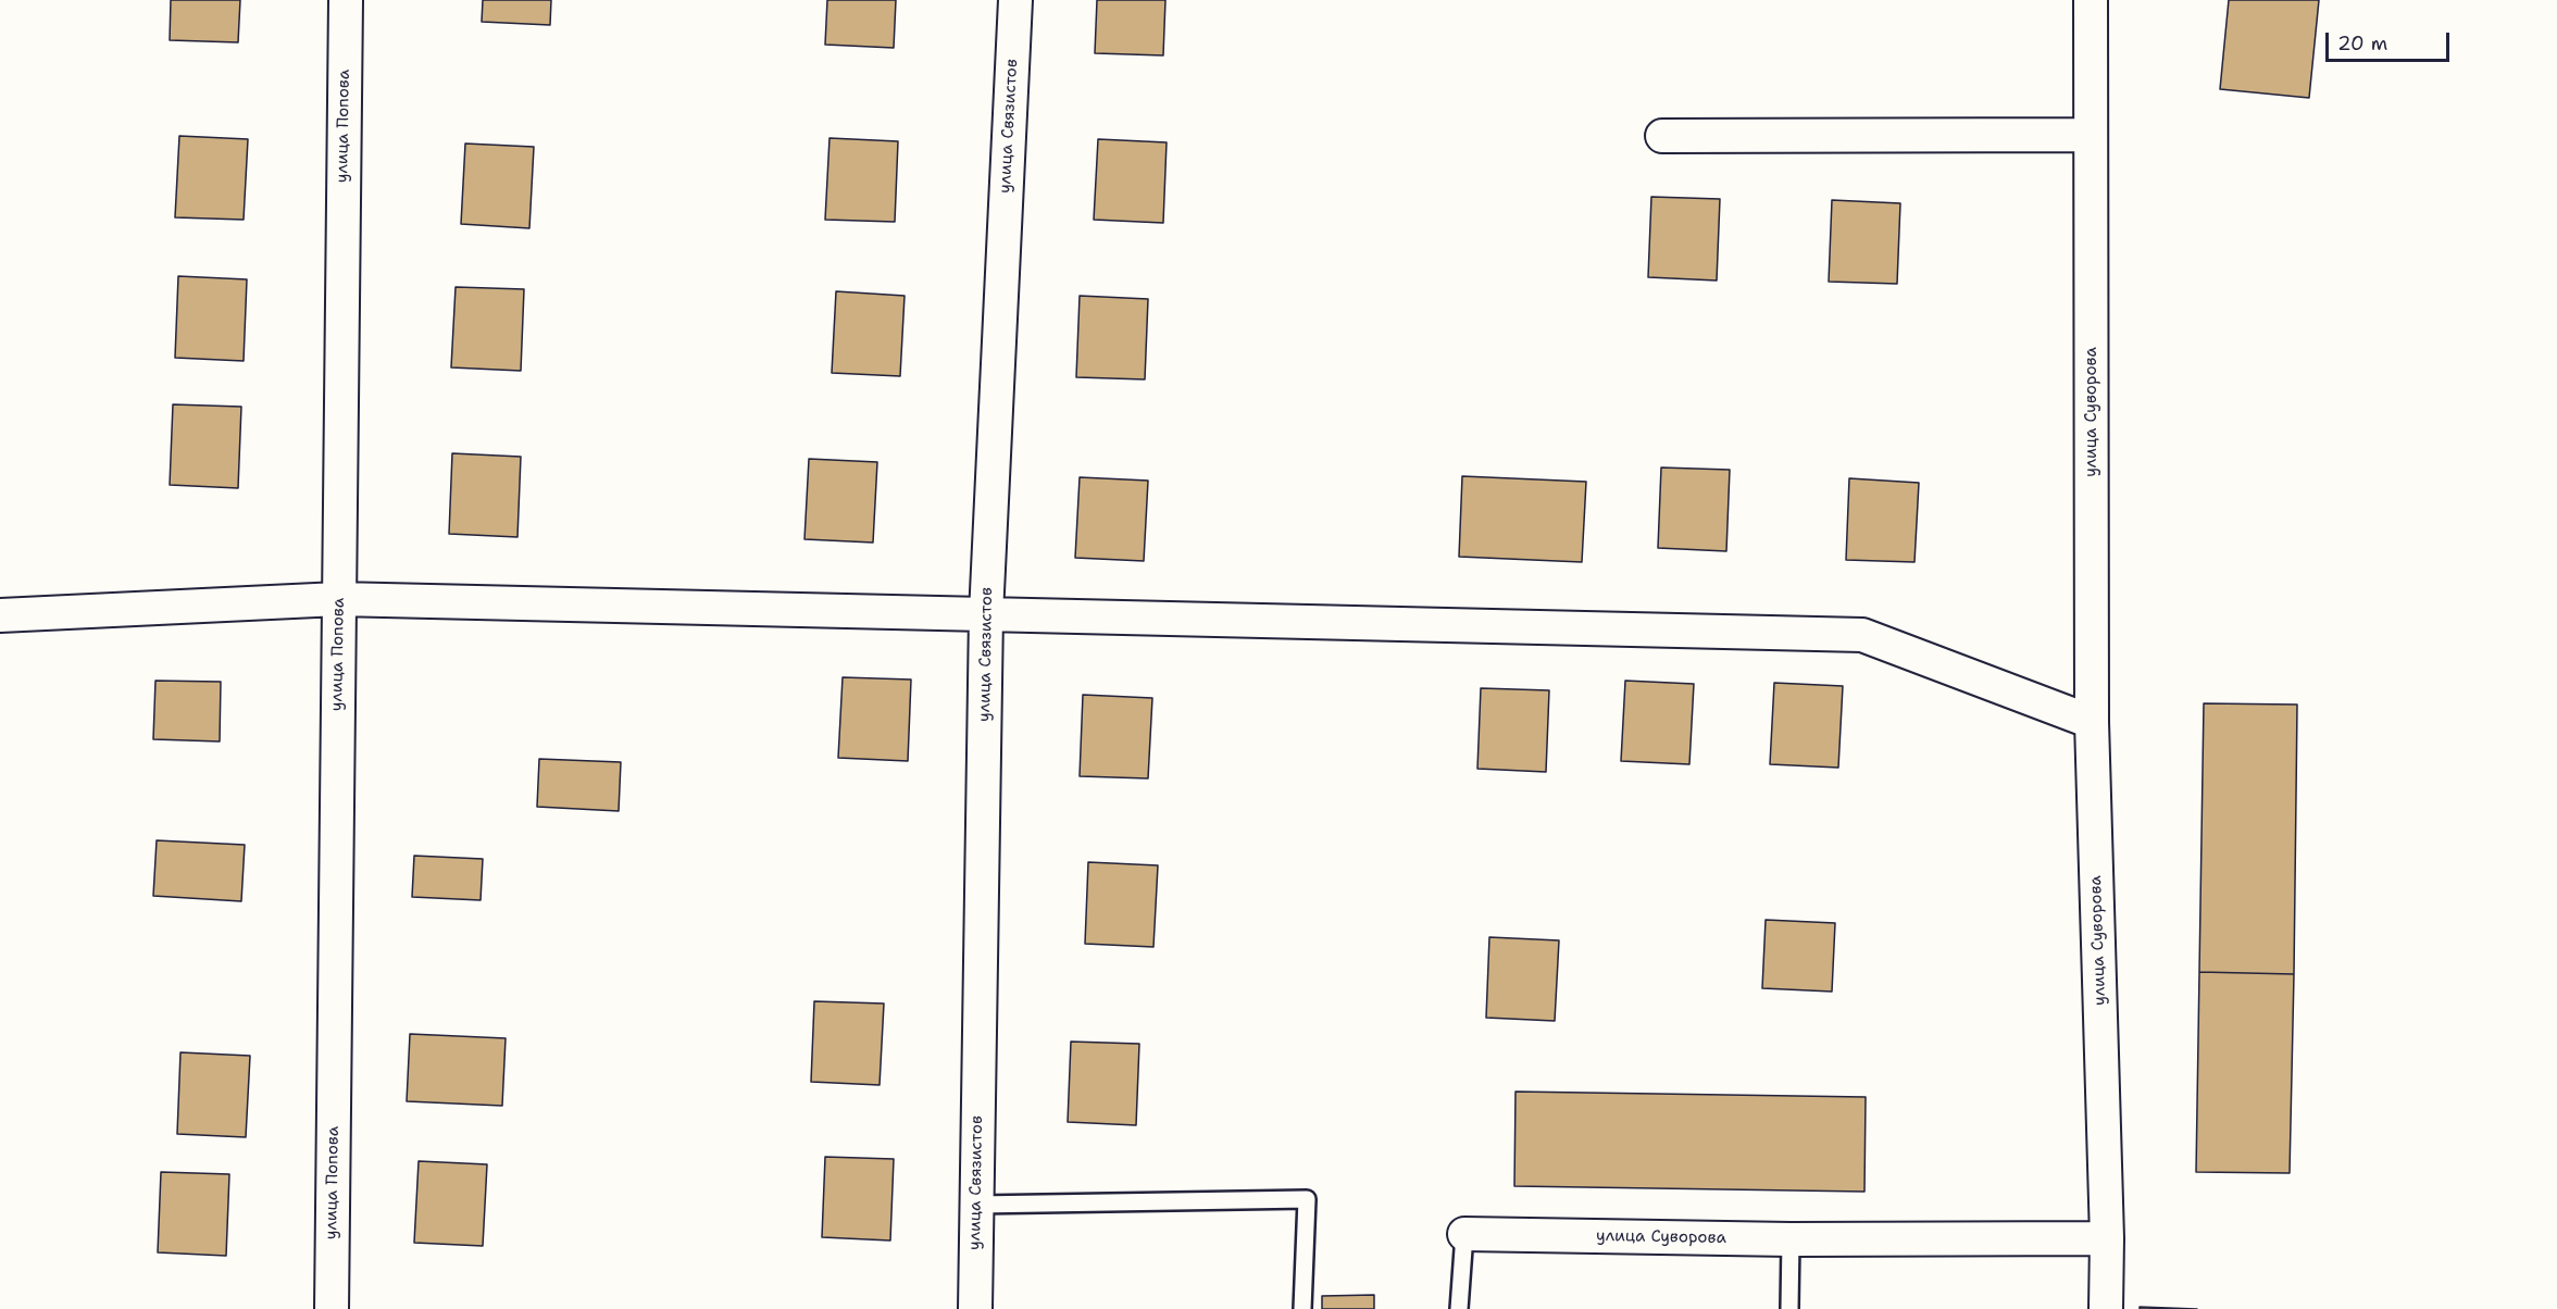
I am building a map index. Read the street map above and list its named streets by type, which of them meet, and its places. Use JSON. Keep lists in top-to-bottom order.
{
  "streets": {
    "street": ["улица Попова", "улица Связистов", "улица Суворова"]
  },
  "scale_bar": "20 m"
}
